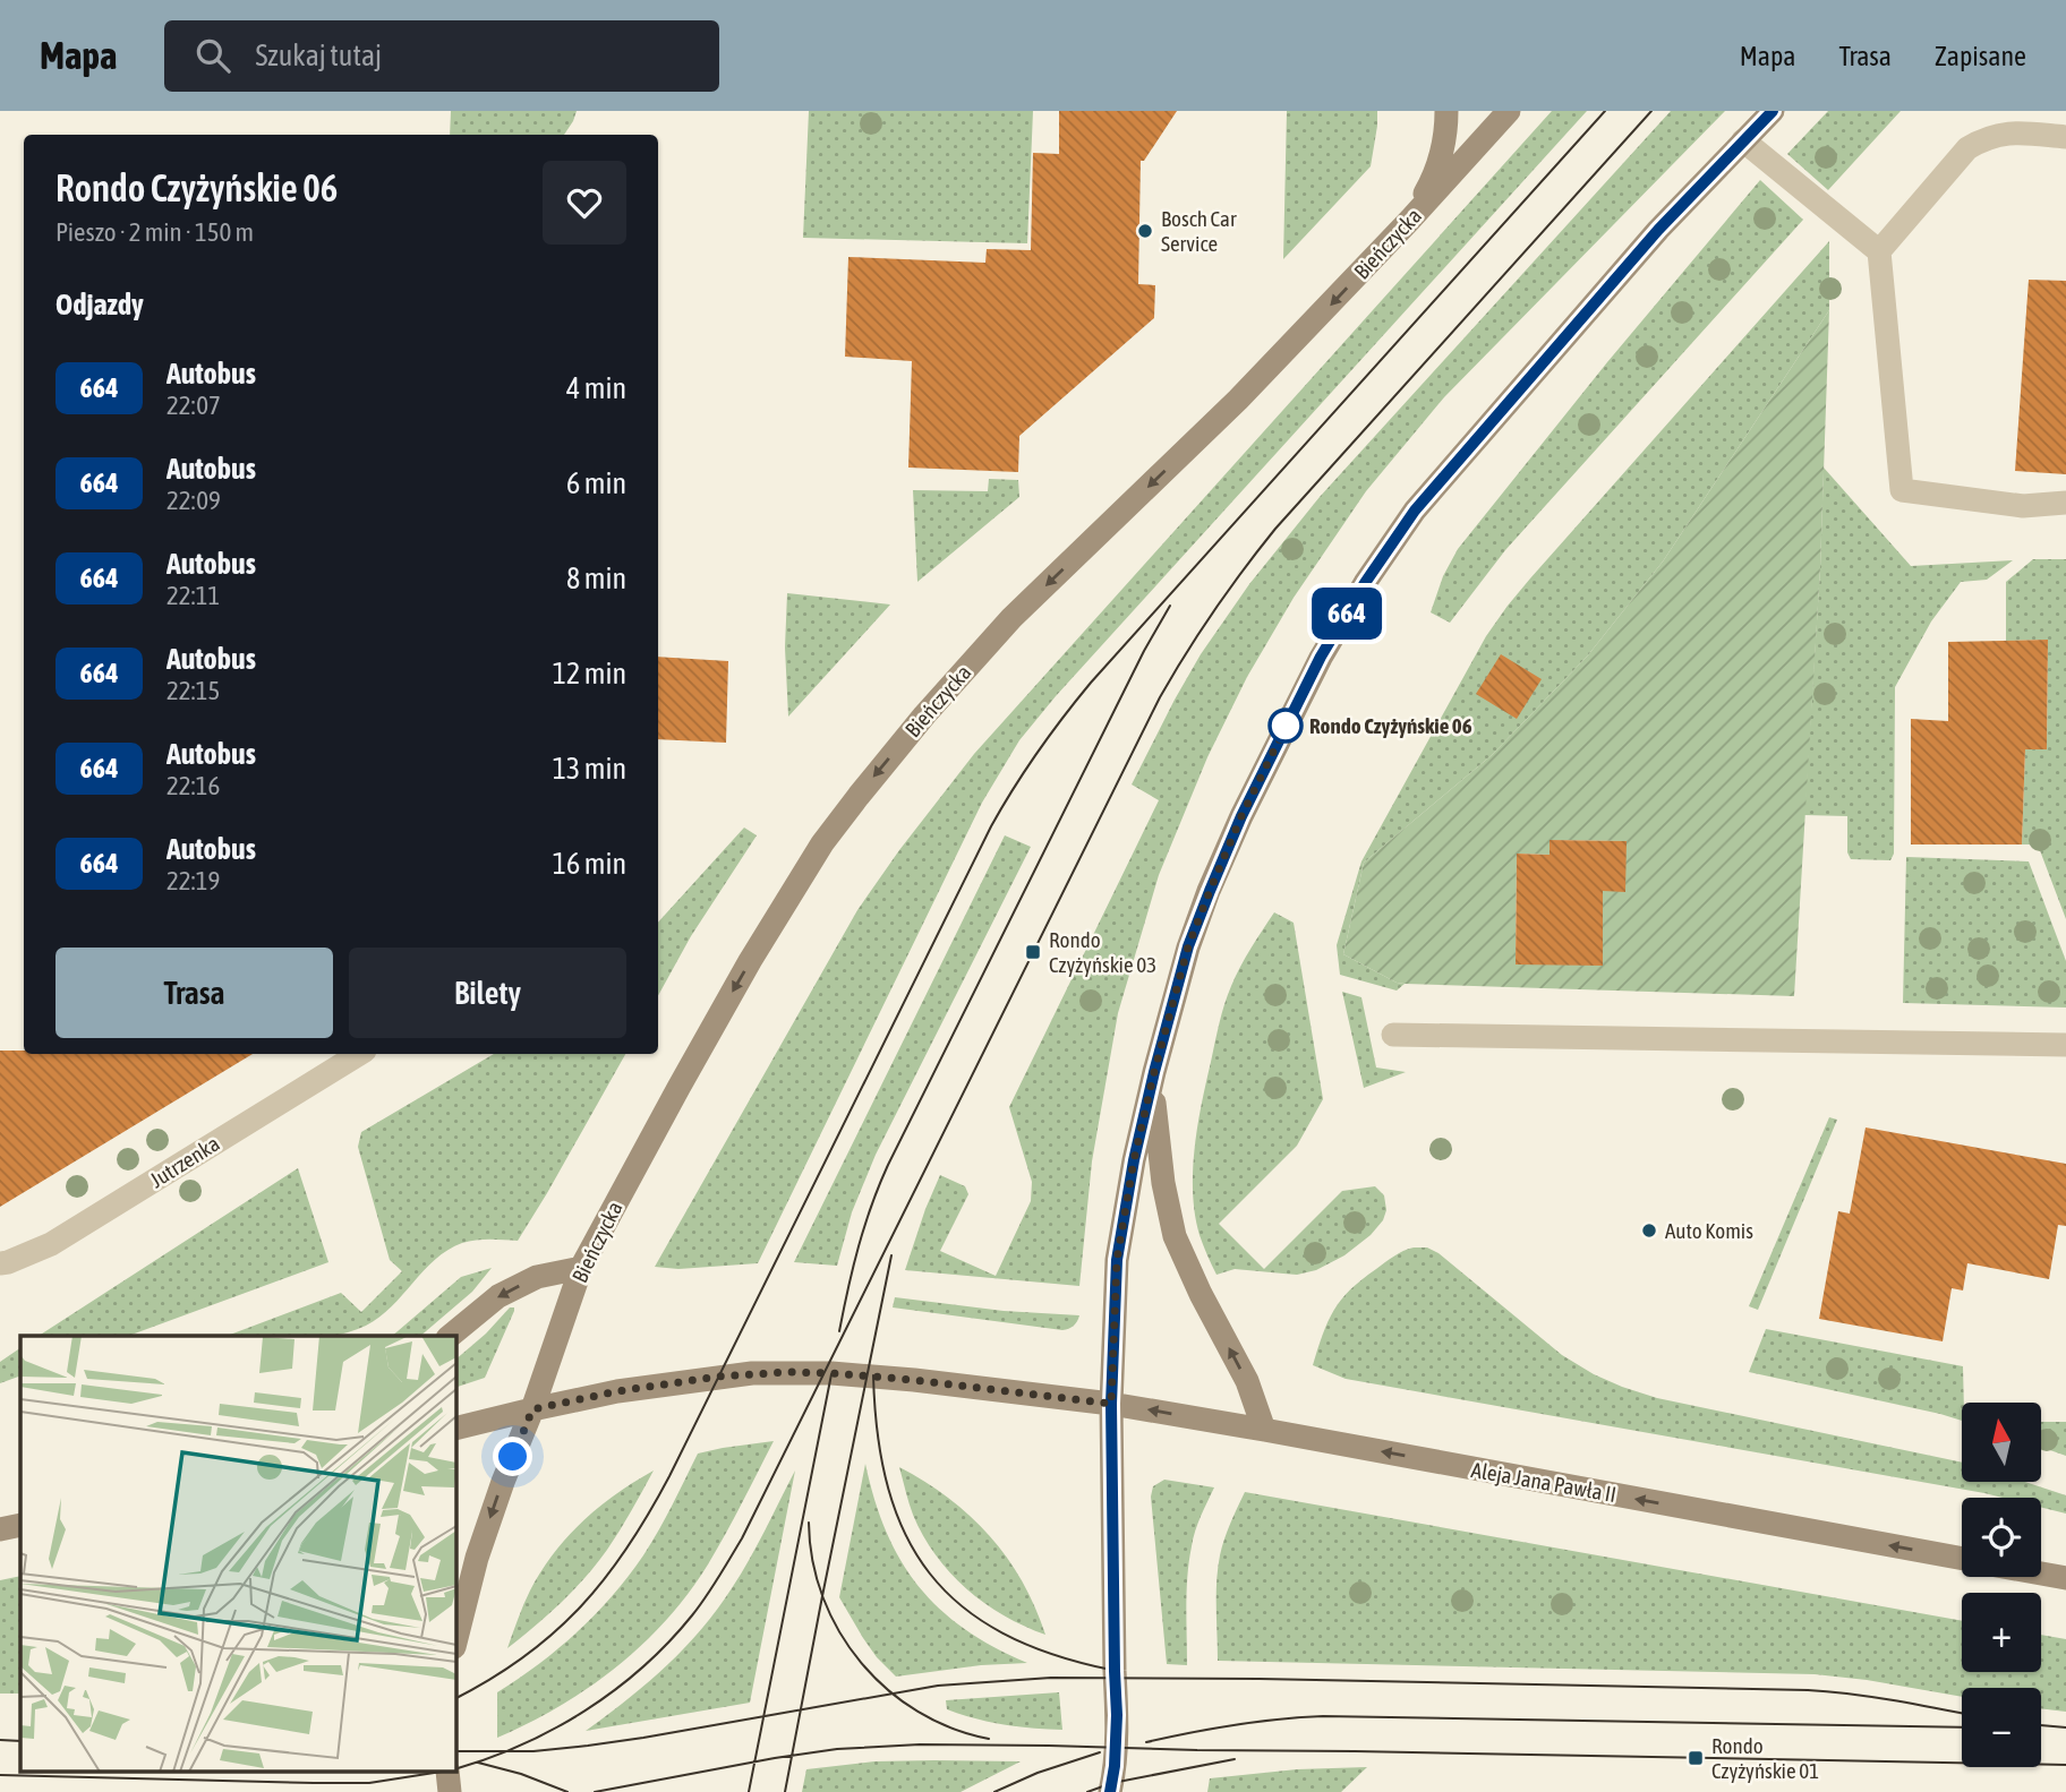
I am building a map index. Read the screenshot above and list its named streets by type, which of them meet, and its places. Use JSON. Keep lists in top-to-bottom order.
{
  "streets": {
    "main road": ["Bieńczycka", "Aleja Jana Pawła II"],
    "street": ["Jutrzenka"]
  },
  "crossings": [
    ["Bieńczycka", "Aleja Jana Pawła II"]
  ],
  "one_way": ["Bieńczycka", "Aleja Jana Pawła II"],
  "places": {
    "other": ["Bosch Car Service", "Rondo Czyżyńskie 06", "Auto Komis"],
    "transit": ["Rondo Czyżyńskie 03", "Rondo Czyżyńskie 01"]
  },
  "lines": ["bus line 664"],
  "north": "top",
  "page": {
    "header": "Mapa",
    "search": "Szukaj tutaj",
    "nav": ["Mapa", "Trasa", "Zapisane"],
    "on_map": "664",
    "heading": [
      ["Rondo Czyżyńskie 06", "Pieszo · 2 min · 150 m"],
      "Odjazdy"
    ],
    "list": [
      {
        "mark": "664",
        "name": "Autobus",
        "note": "22:07",
        "value": "4 min"
      },
      {
        "mark": "664",
        "name": "Autobus",
        "note": "22:09",
        "value": "6 min"
      },
      {
        "mark": "664",
        "name": "Autobus",
        "note": "22:11",
        "value": "8 min"
      },
      {
        "mark": "664",
        "name": "Autobus",
        "note": "22:15",
        "value": "12 min"
      },
      {
        "mark": "664",
        "name": "Autobus",
        "note": "22:16",
        "value": "13 min"
      },
      {
        "mark": "664",
        "name": "Autobus",
        "note": "22:19",
        "value": "16 min"
      }
    ],
    "buttons": ["Trasa", "Bilety"],
    "map_buttons": ["+", "−"]
  }
}
